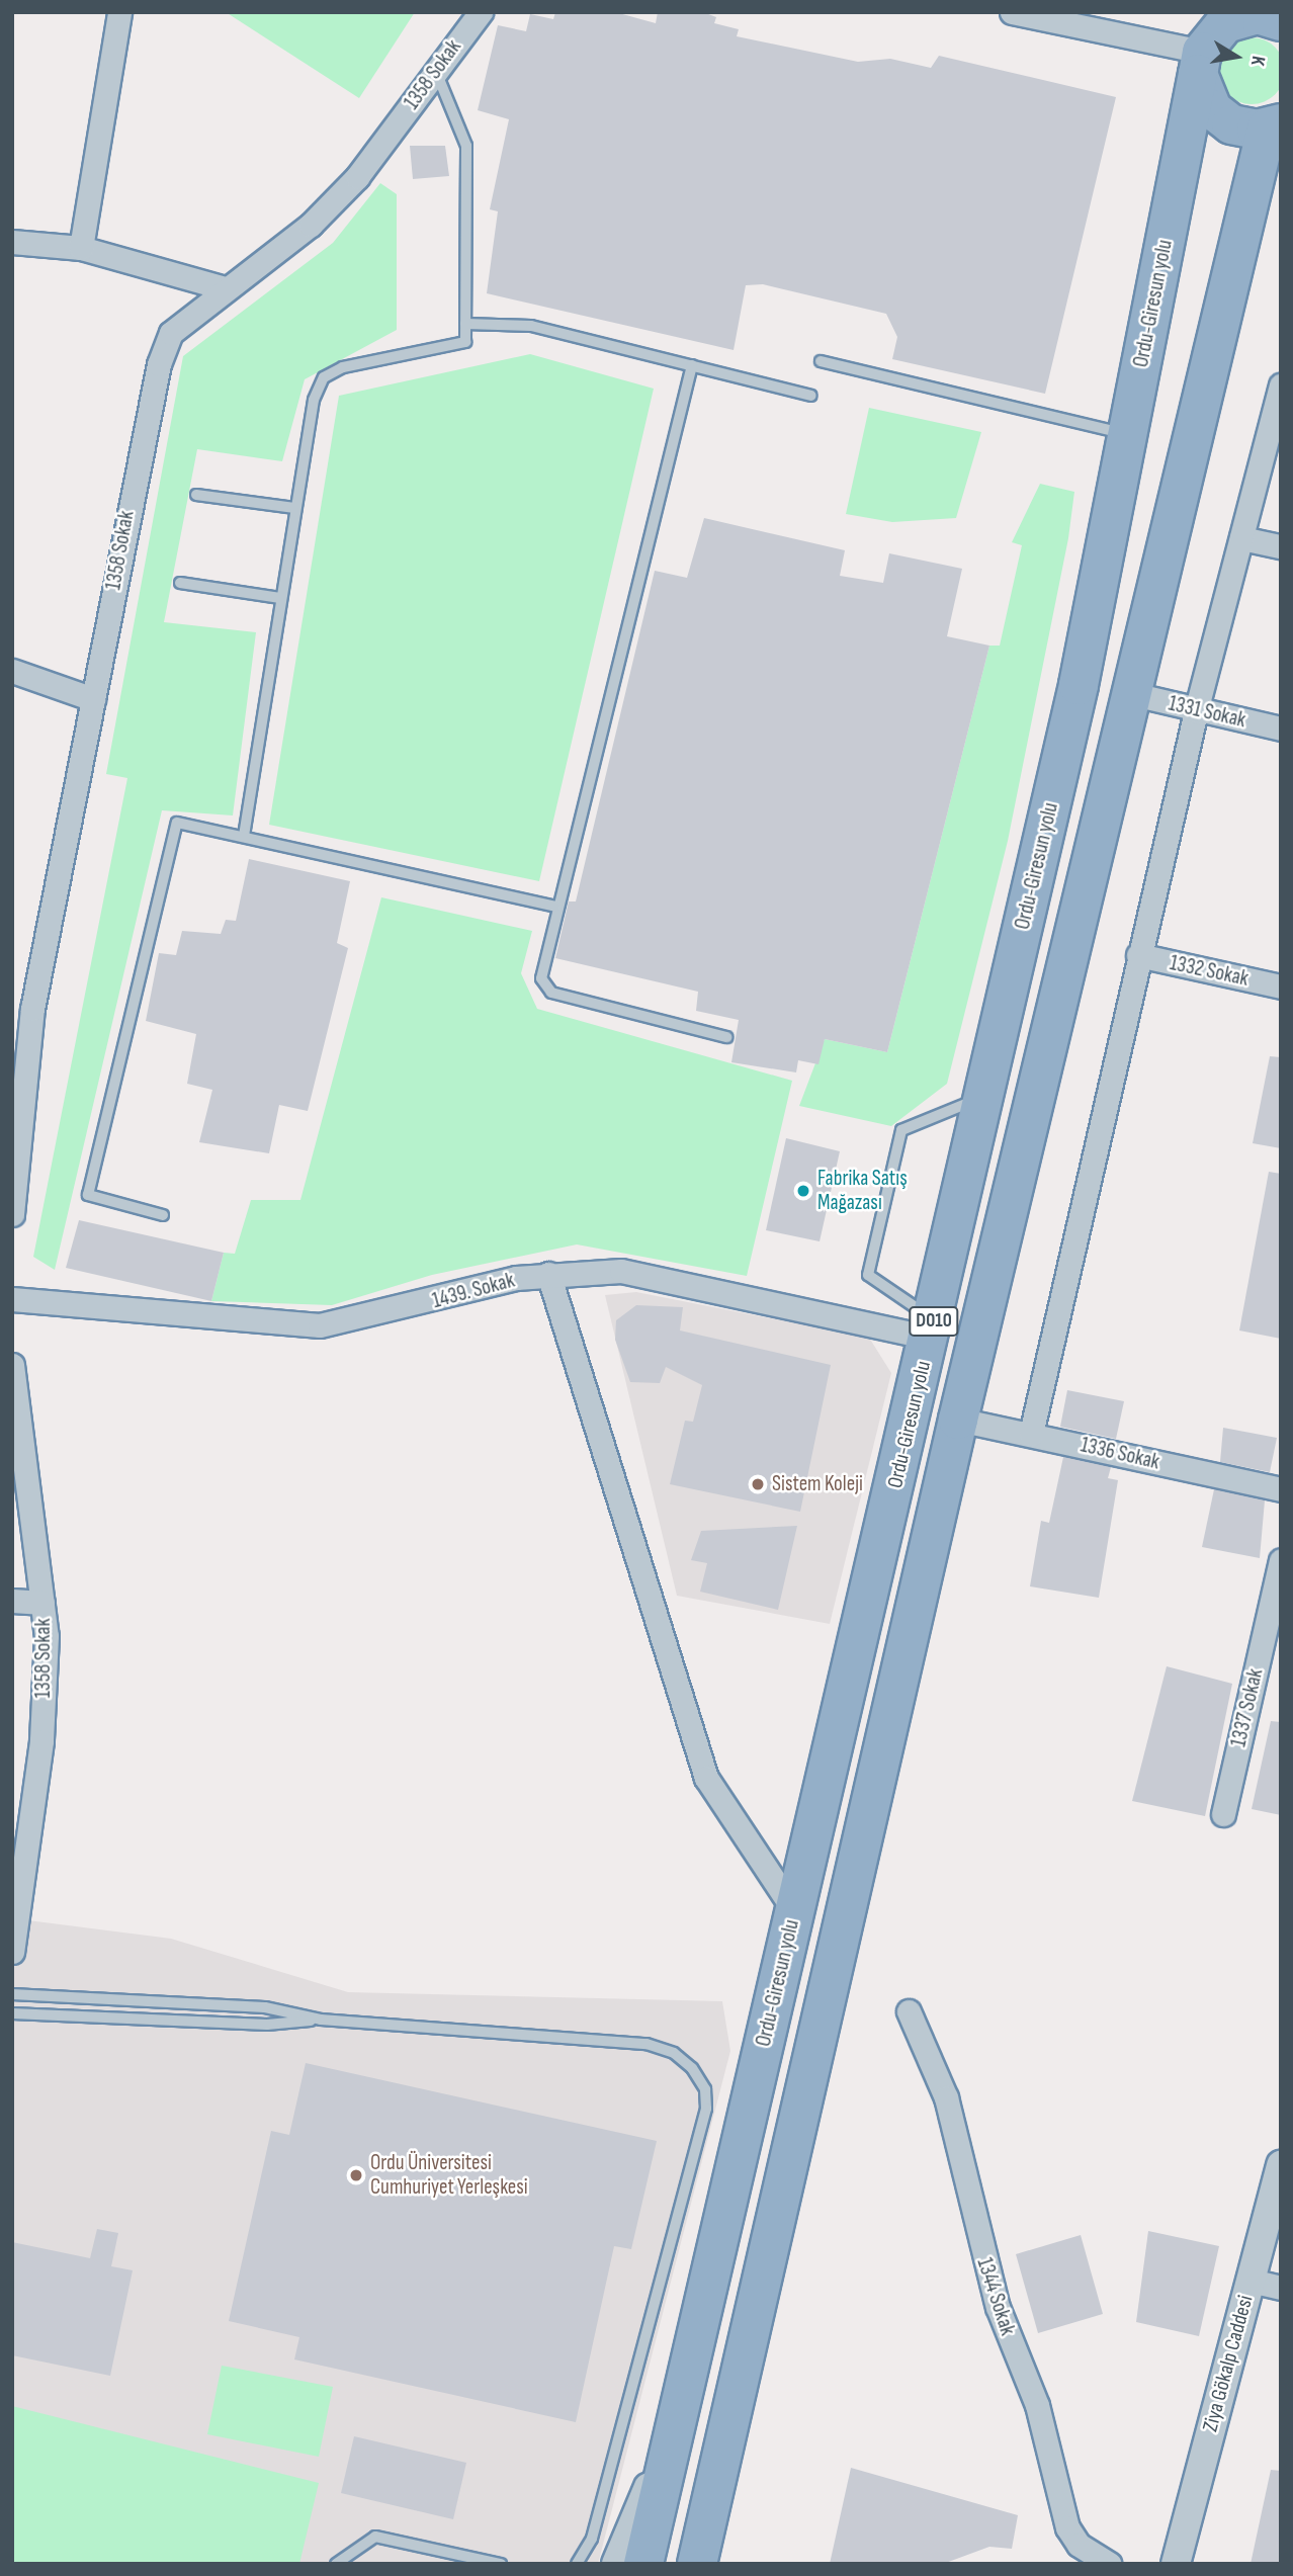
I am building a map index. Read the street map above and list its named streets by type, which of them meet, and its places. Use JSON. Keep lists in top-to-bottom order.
{
  "streets": {
    "highway": ["Ordu-Giresun yolu", "D010"],
    "street": [
      "1358 Sokak",
      "1331 Sokak",
      "1332 Sokak",
      "1439. Sokak",
      "1336 Sokak",
      "1337 Sokak",
      "1344 Sokak",
      "Ziya Gökalp Caddesi"
    ]
  },
  "crossings": [
    ["Ordu-Giresun yolu", "1439. Sokak"],
    ["1331 Sokak", "D010"],
    ["D010", "1336 Sokak"]
  ],
  "places": ["Fabrika Satış Mağazası", "Sistem Koleji", "Ordu Üniversitesi Cumhuriyet Yerleşkesi"],
  "north": "right"
}
